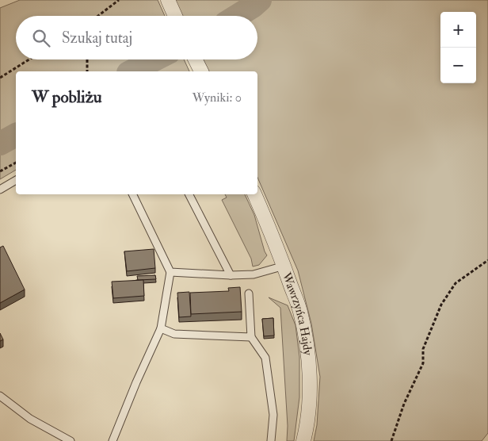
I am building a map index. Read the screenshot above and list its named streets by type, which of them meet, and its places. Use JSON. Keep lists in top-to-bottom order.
{
  "streets": {
    "street": ["Wawrzyńca Hajdy"]
  },
  "page": {
    "map_buttons": ["+", "−"],
    "search": "Szukaj tutaj",
    "heading": ["W pobliżu", "Wyniki: 0"]
  }
}
